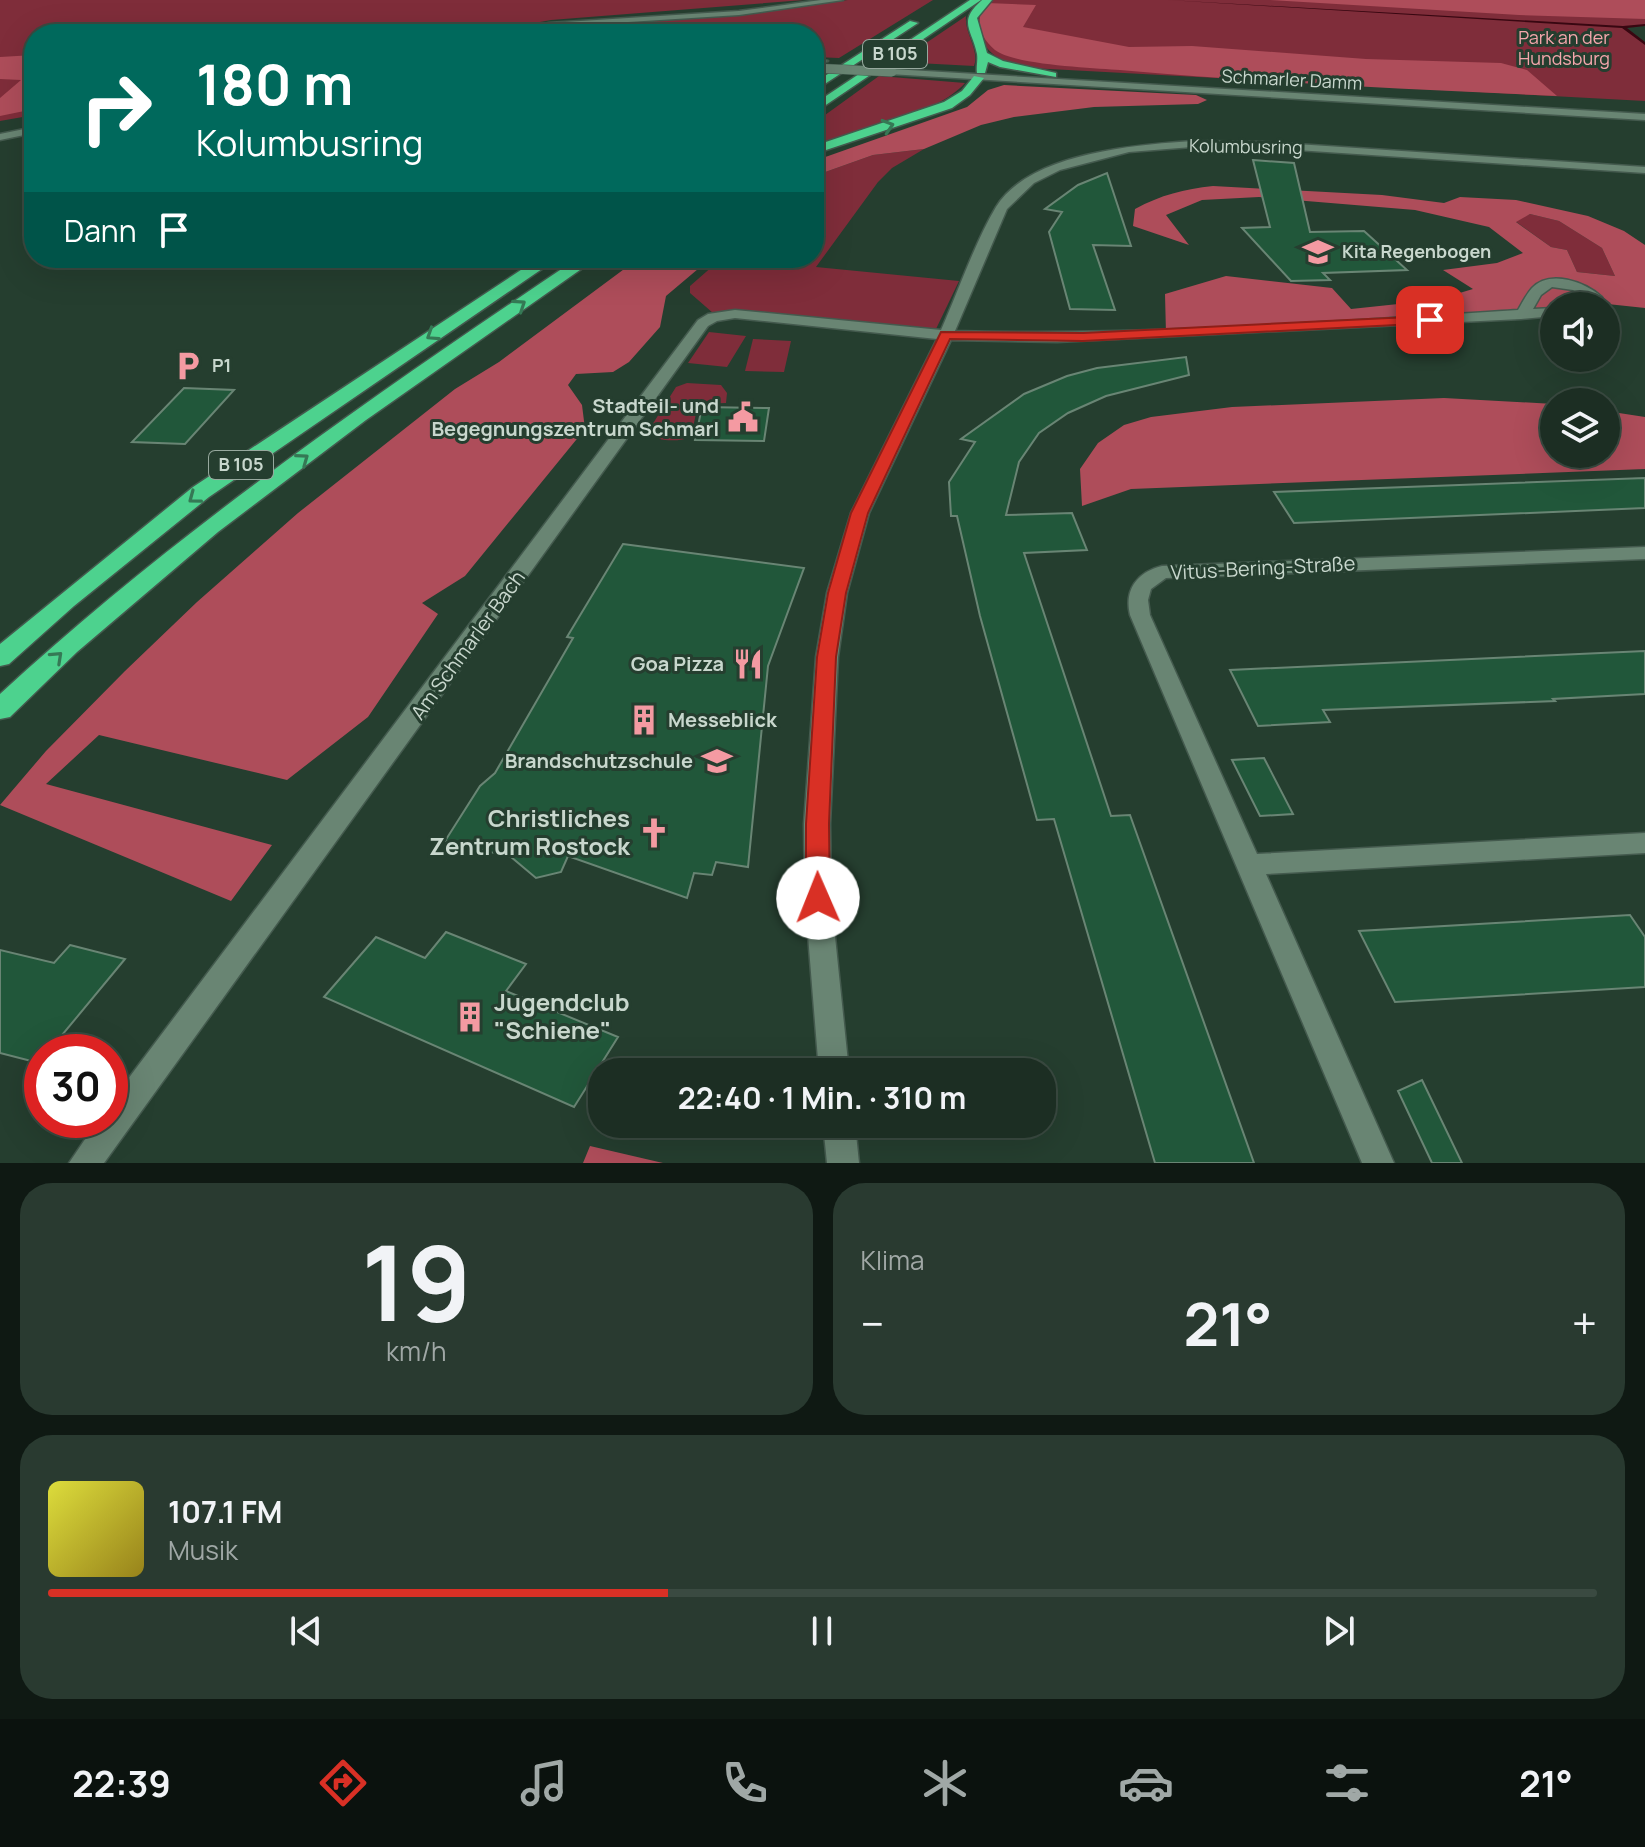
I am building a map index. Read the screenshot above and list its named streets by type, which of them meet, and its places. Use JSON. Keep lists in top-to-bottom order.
{
  "streets": {
    "highway": ["B 105"],
    "street": [
      "Schmarler Damm",
      "Kolumbusring",
      "Vitus-Bering-Straße",
      "Am Schmarler Bach"
    ]
  },
  "crossings": [
    ["Kolumbusring", "Am Schmarler Bach"]
  ],
  "parks": ["Park an der Hundsburg"],
  "places": {
    "school or university": ["Kita Regenbogen", "Brandschutzschule"],
    "parking": ["P1"],
    "public building": ["Stadteil- und Begegnungszentrum Schmarl"],
    "restaurant": ["Goa Pizza"],
    "building": ["Messeblick", "Jugendclub \"Schiene\""],
    "church": ["Christliches Zentrum Rostock"]
  },
  "page": {
    "turn": ["180 m", "Kolumbusring"],
    "then": "Dann",
    "limit": "30",
    "trip": "22:40 · 1 Min. · 310 m",
    "tile": [
      ["19", "km/h"],
      "Klima"
    ],
    "heat": ["−", "21°", "+"],
    "song": ["107.1 FM", "Musik"],
    "tabs": ["22:39", "21°"]
  }
}
